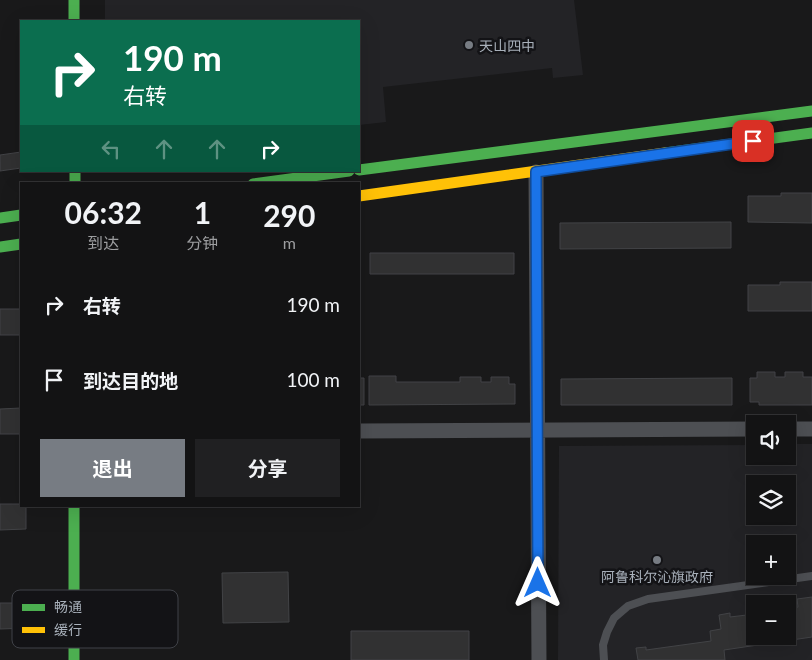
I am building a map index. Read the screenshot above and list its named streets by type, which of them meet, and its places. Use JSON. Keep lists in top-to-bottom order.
{
  "places": ["天山四中", "阿鲁科尔沁旗政府"],
  "legend": ["畅通", "缓行"],
  "page": {
    "turn": ["190 m", "右转"],
    "eta": [
      "06:32",
      "到达",
      "1",
      "分钟",
      "290",
      "m"
    ],
    "list": [
      {
        "name": "右转",
        "value": "190 m"
      },
      {
        "name": "到达目的地",
        "value": "100 m"
      }
    ],
    "map_buttons": ["+", "−"],
    "buttons": ["退出", "分享"]
  }
}
